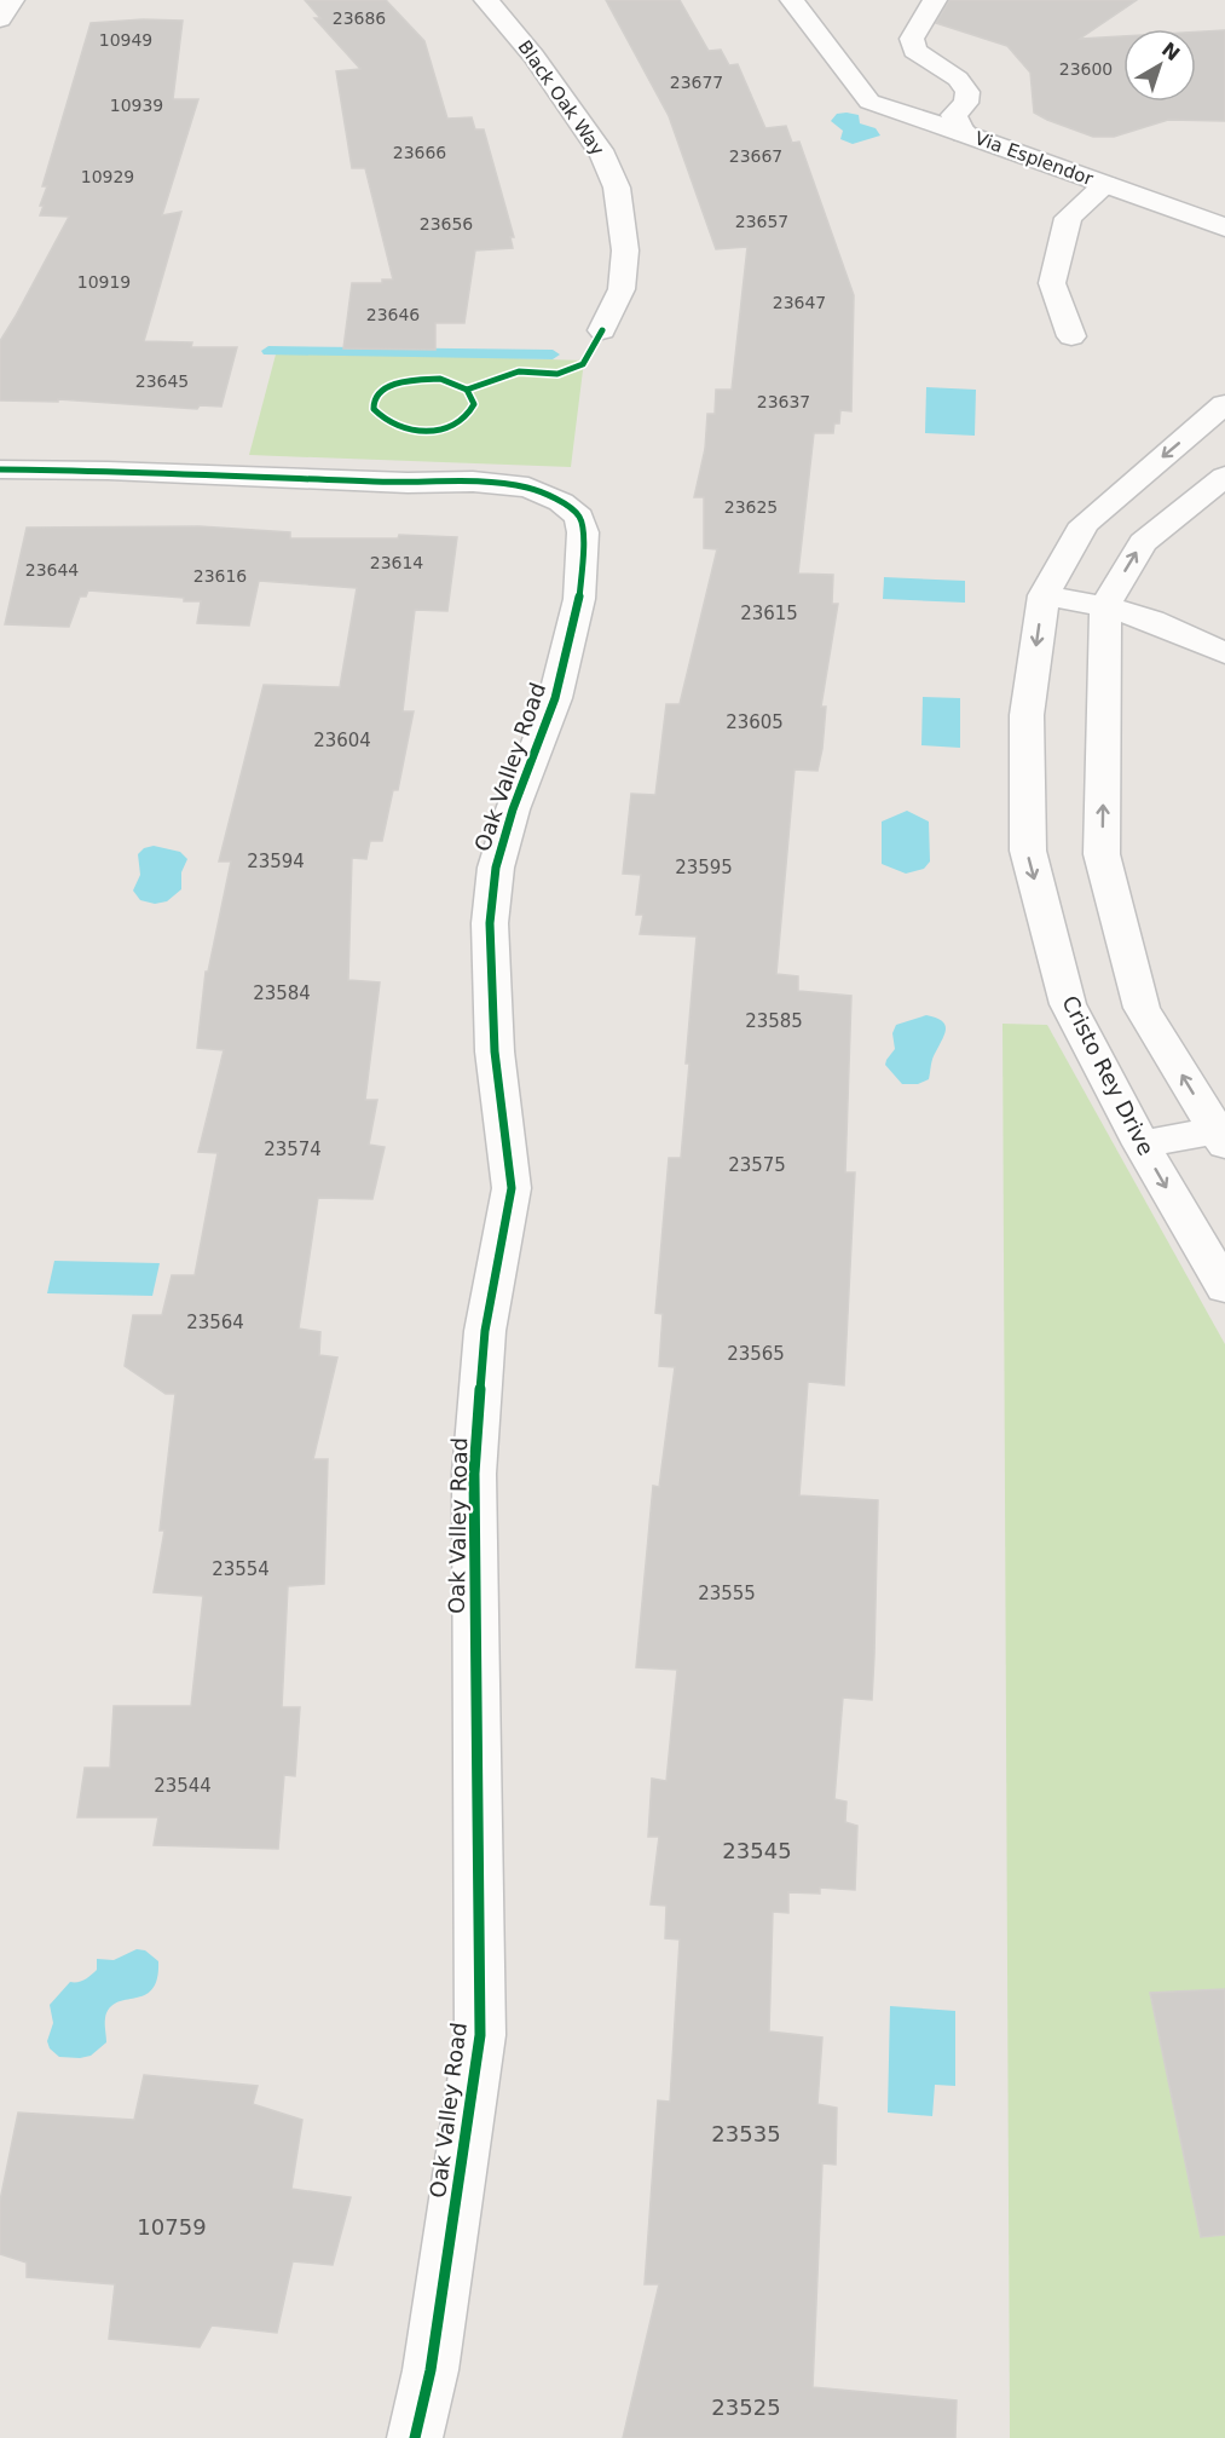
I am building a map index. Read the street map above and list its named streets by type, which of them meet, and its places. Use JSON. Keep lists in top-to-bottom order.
{
  "streets": {
    "street": [
      "Black Oak Way",
      "Via Esplendor",
      "Oak Valley Road",
      "Cristo Rey Drive"
    ]
  },
  "house_numbers": [
    "23686",
    "10949",
    "23600",
    "23677",
    "10939",
    "23666",
    "23667",
    "10929",
    "23657",
    "23656",
    "10919",
    "23647",
    "23646",
    "23645",
    "23637",
    "23625",
    "23614",
    "23644",
    "23616",
    "23615",
    "23605",
    "23604",
    "23594",
    "23595",
    "23584",
    "23585",
    "23574",
    "23575",
    "23564",
    "23565",
    "23554",
    "23555",
    "23544",
    "23545",
    "23535",
    "10759",
    "23525"
  ],
  "north": "top right"
}
